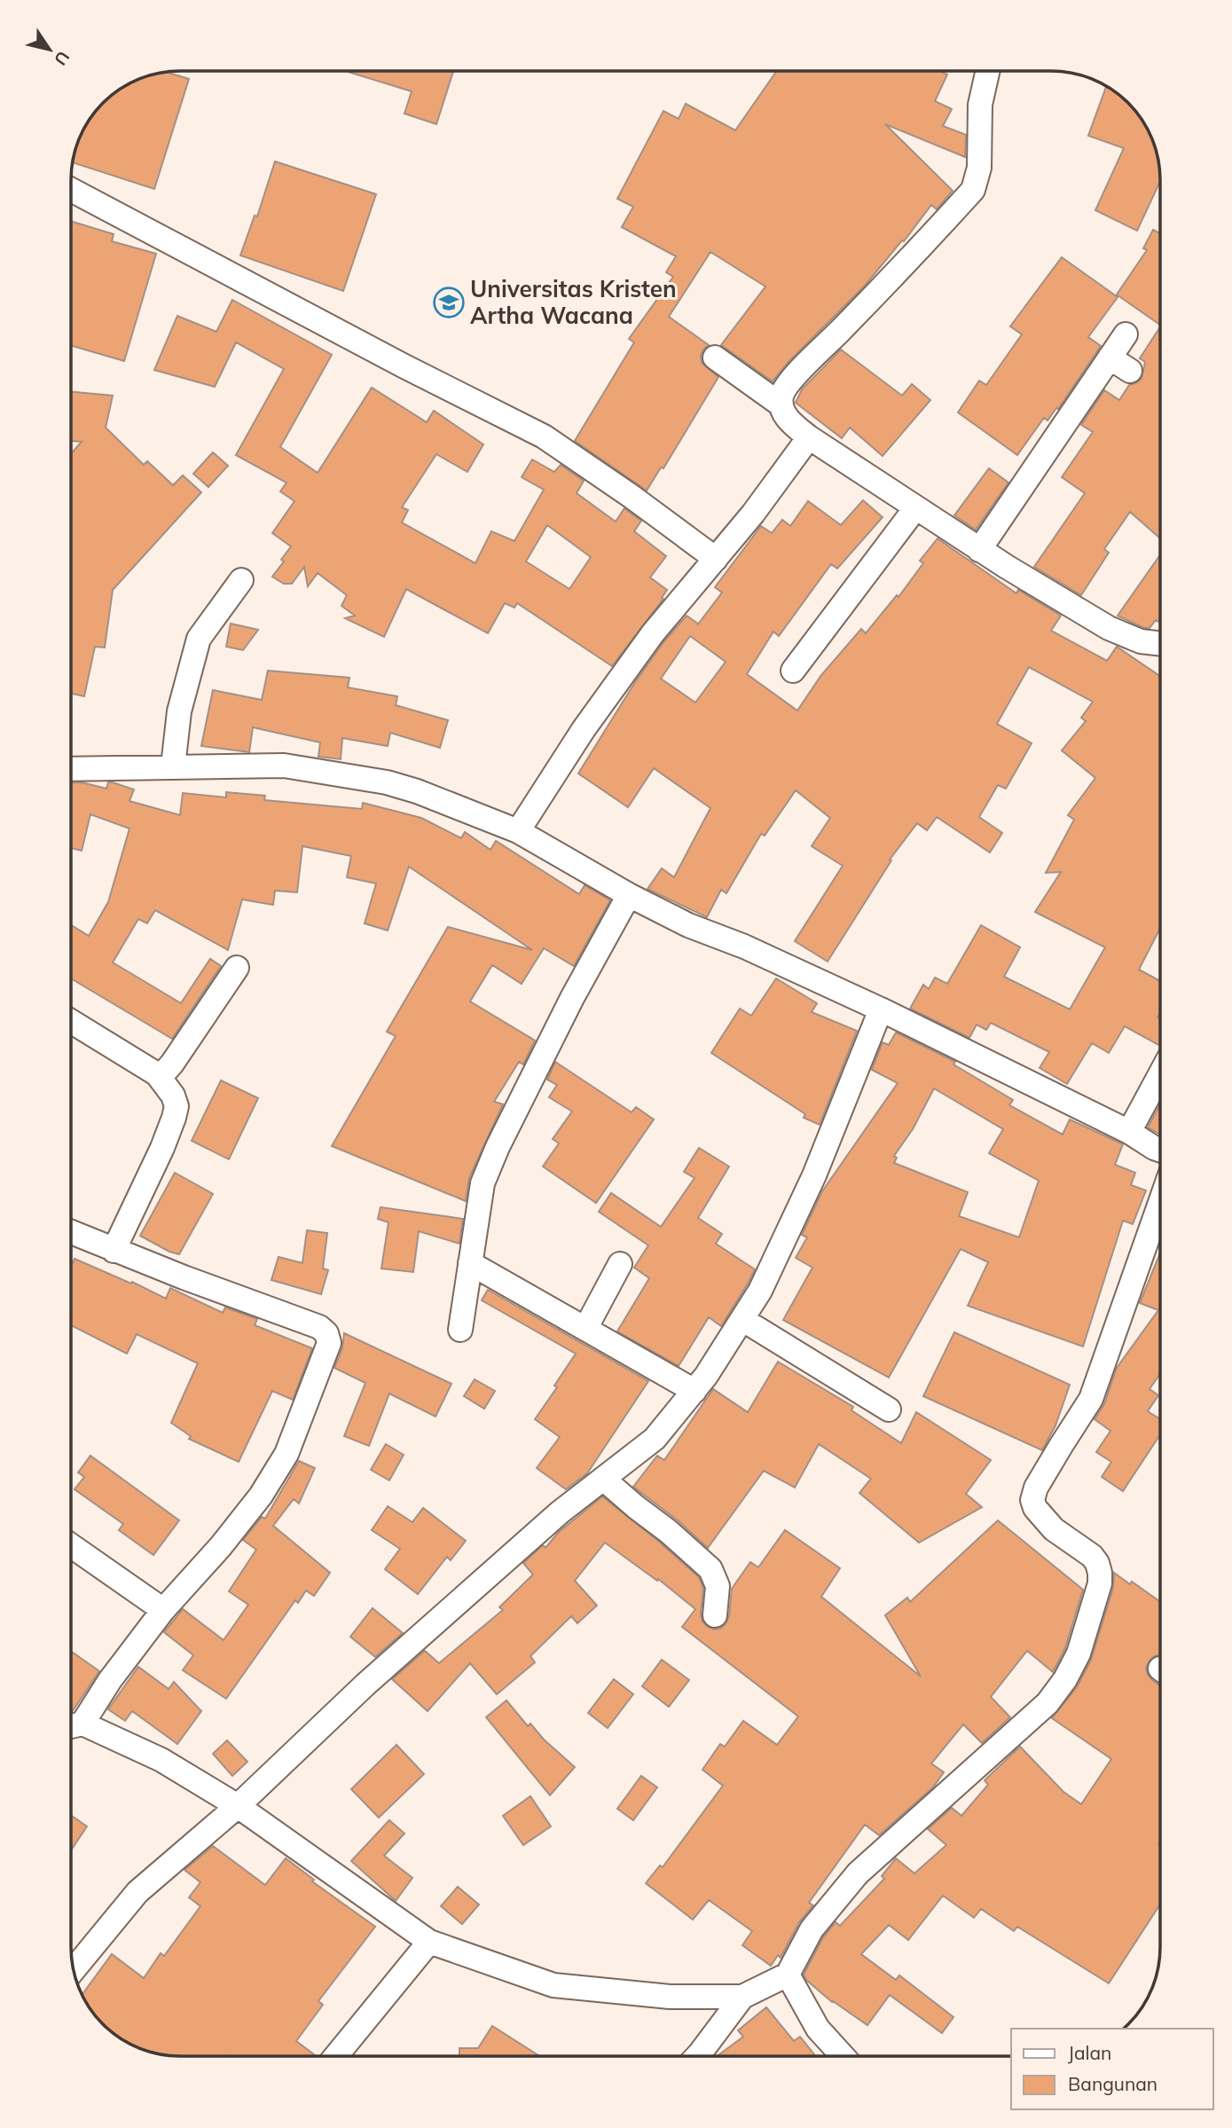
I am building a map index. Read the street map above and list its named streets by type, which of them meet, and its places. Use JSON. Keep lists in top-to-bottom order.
{
  "places": {
    "school or university": ["Universitas Kristen Artha Wacana"]
  },
  "legend": ["Jalan", "Bangunan"],
  "north": "bottom right"
}
